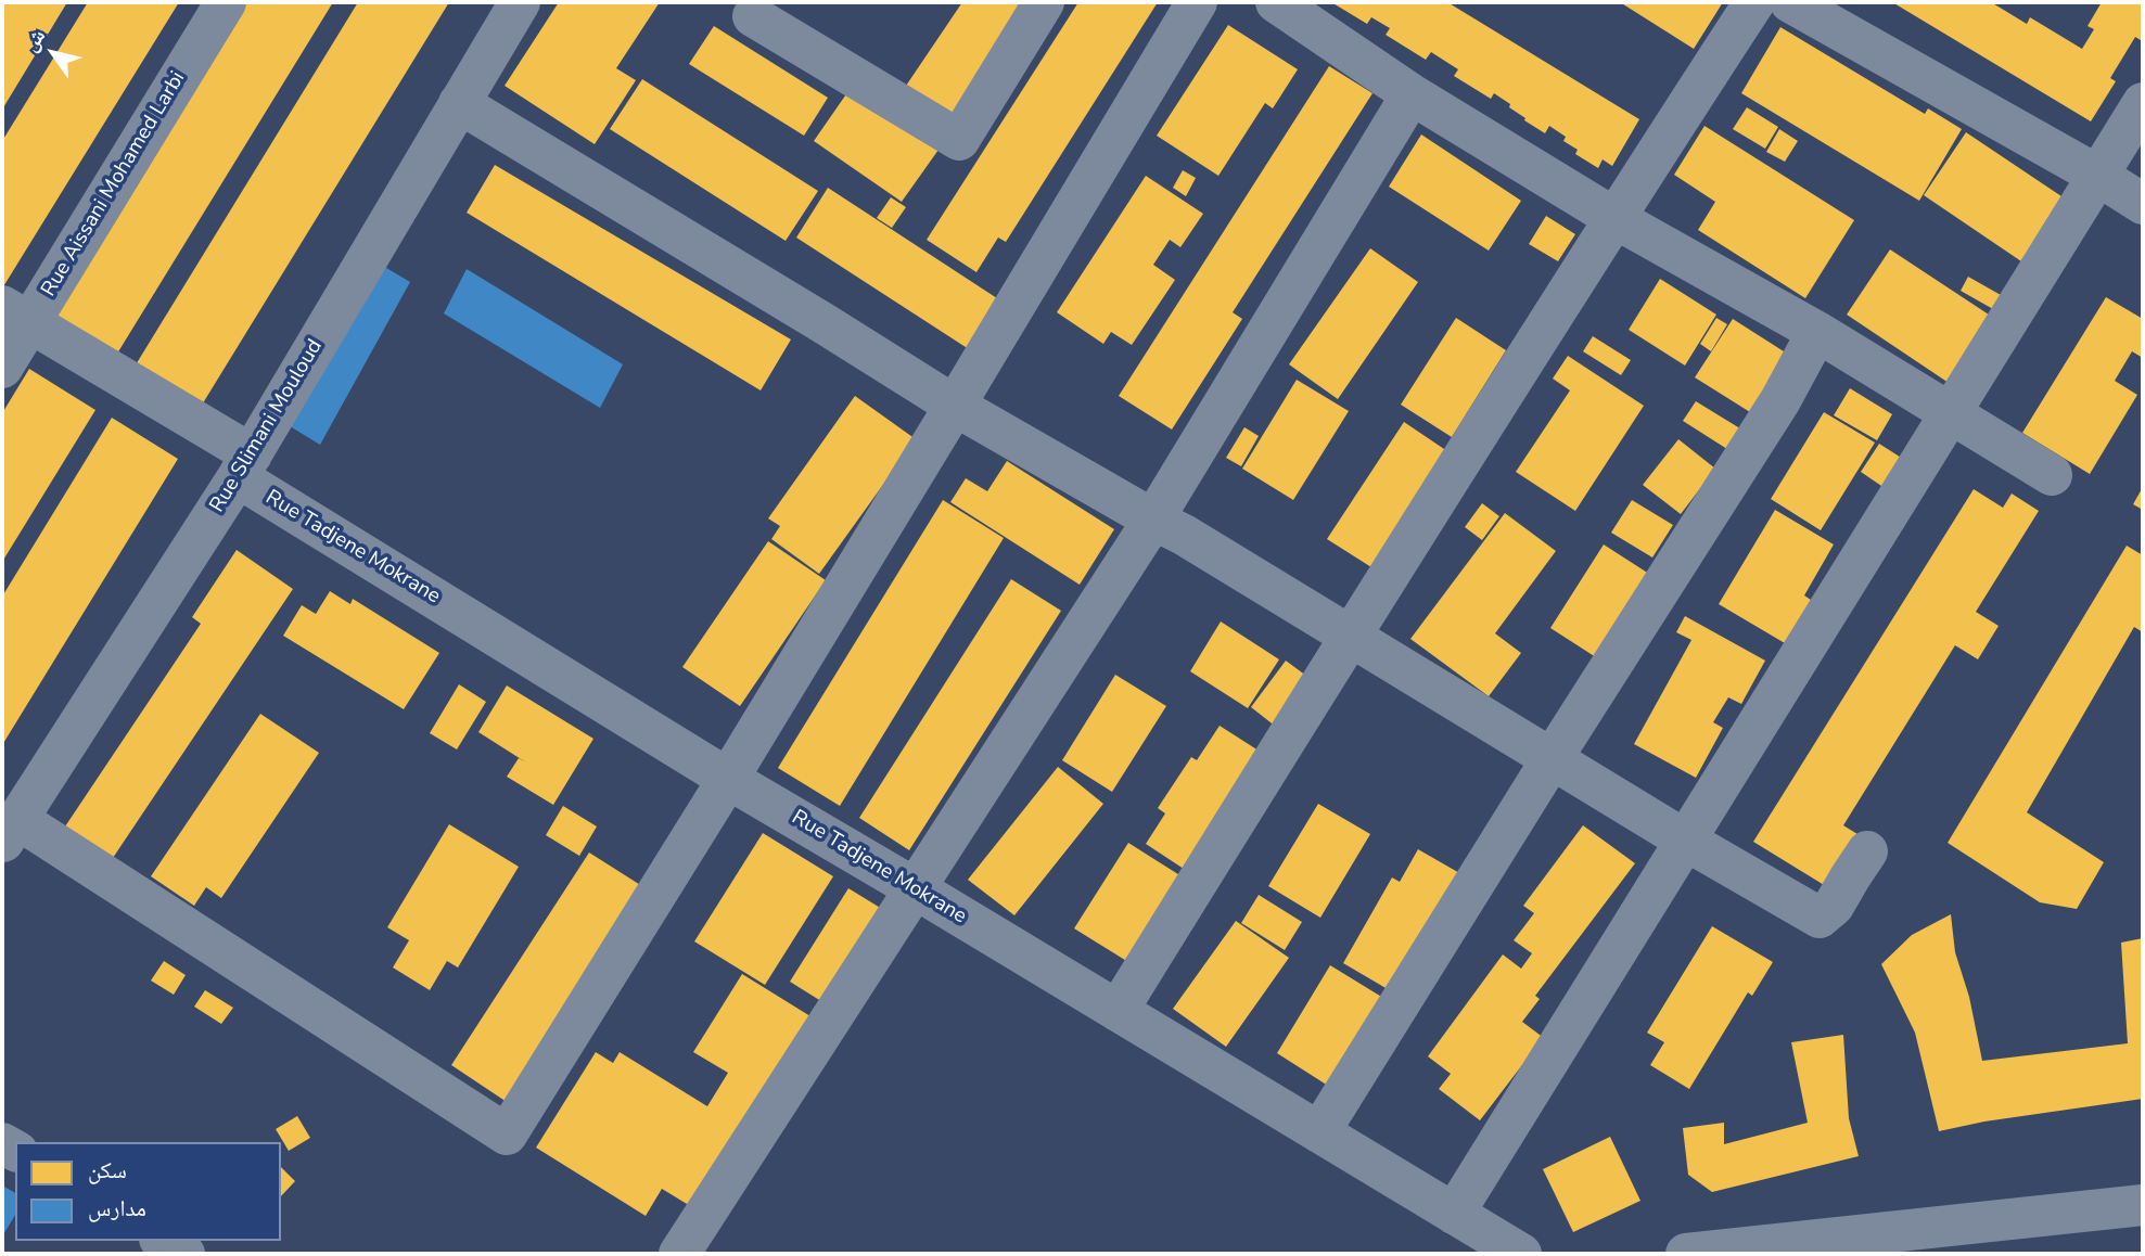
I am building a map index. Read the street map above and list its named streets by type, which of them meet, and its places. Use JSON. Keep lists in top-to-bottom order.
{
  "streets": {
    "street": ["Rue Aissani Mohamed Larbi", "Rue Slimani Mouloud", "Rue Tadjene Mokrane"]
  },
  "crossings": [
    ["Rue Aissani Mohamed Larbi", "Rue Tadjene Mokrane"],
    ["Rue Slimani Mouloud", "Rue Tadjene Mokrane"]
  ],
  "legend": ["سكن", "مدارس"],
  "north": "top left"
}
